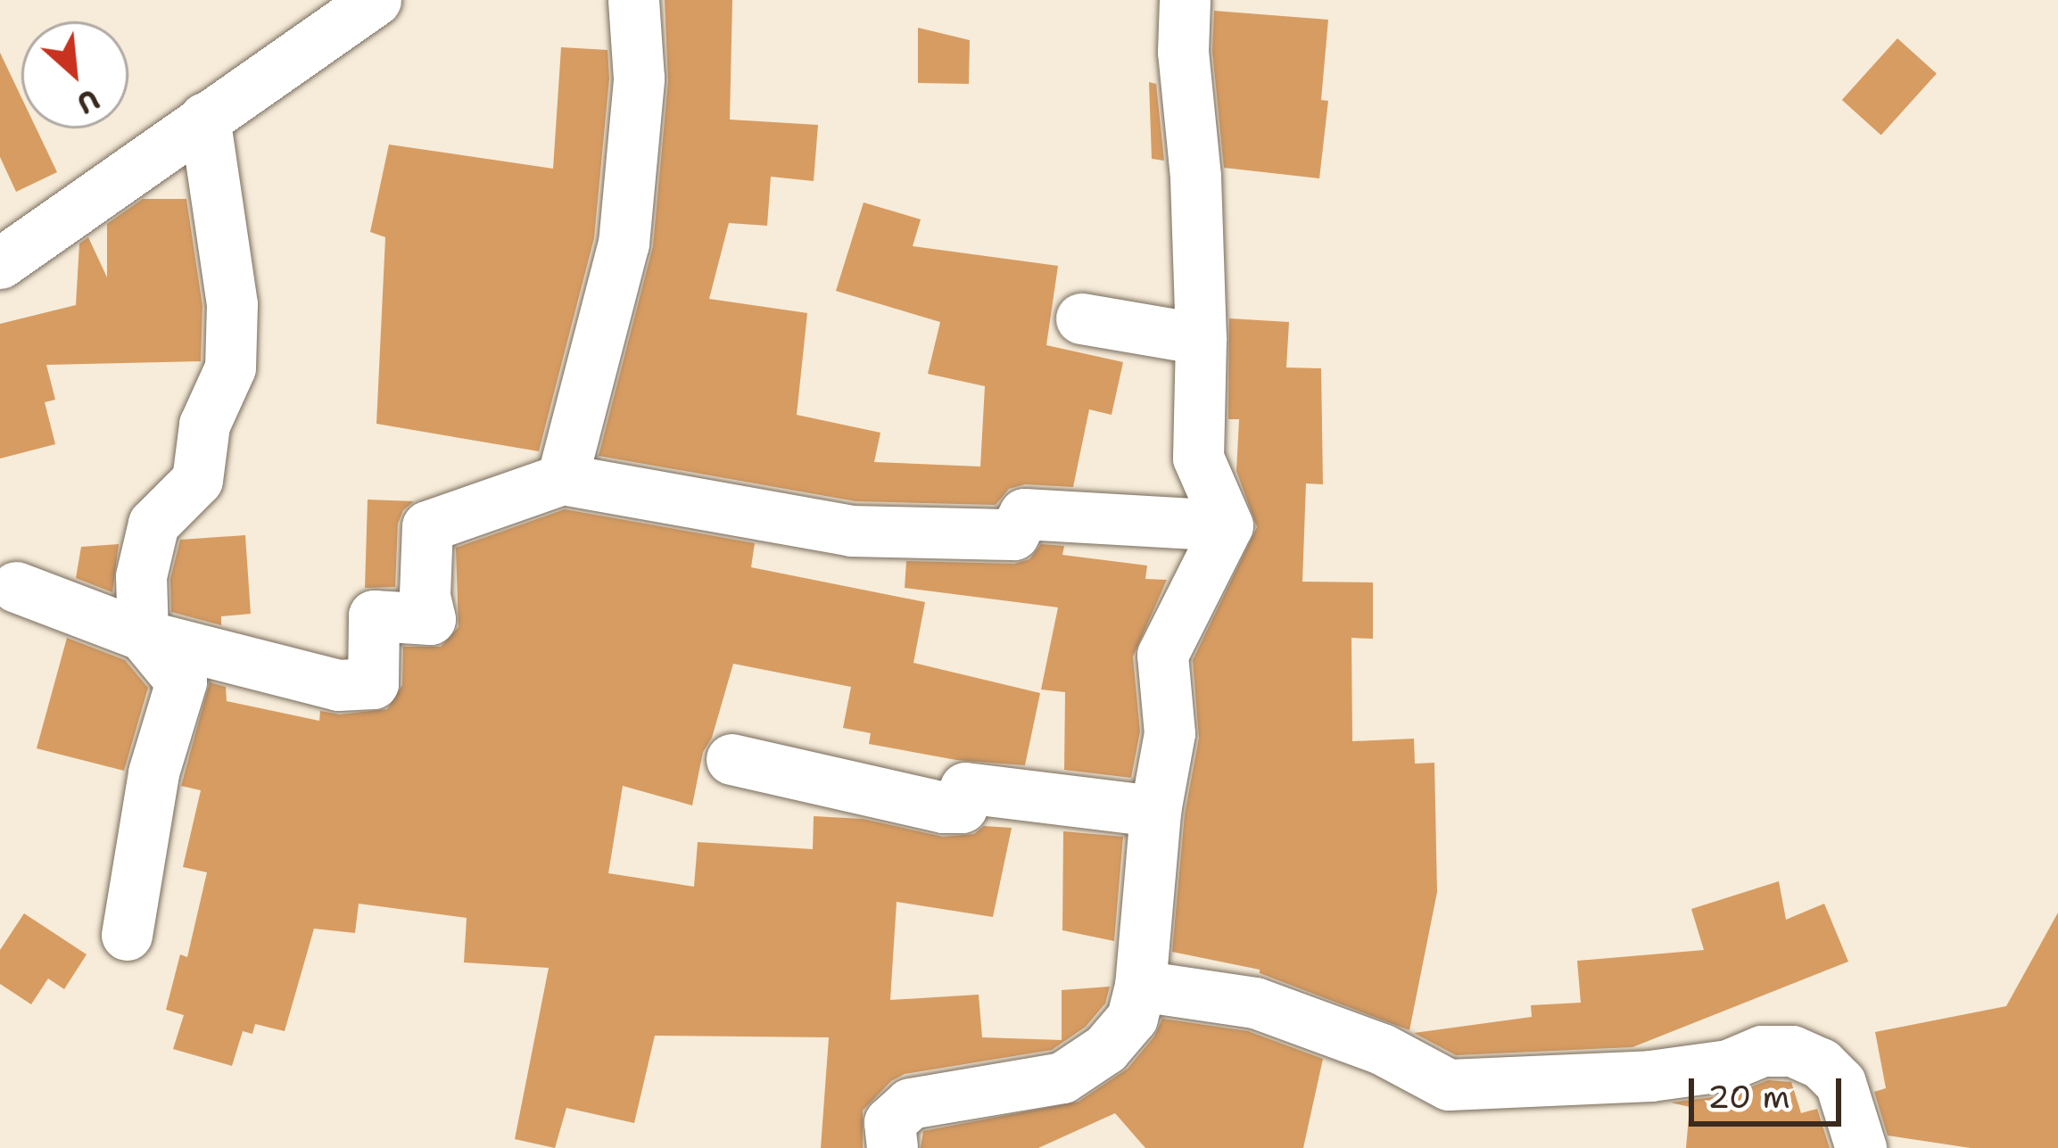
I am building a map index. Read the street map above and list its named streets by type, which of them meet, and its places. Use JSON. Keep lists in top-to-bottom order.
{
  "scale_bar": "20 m",
  "north": "bottom right"
}
